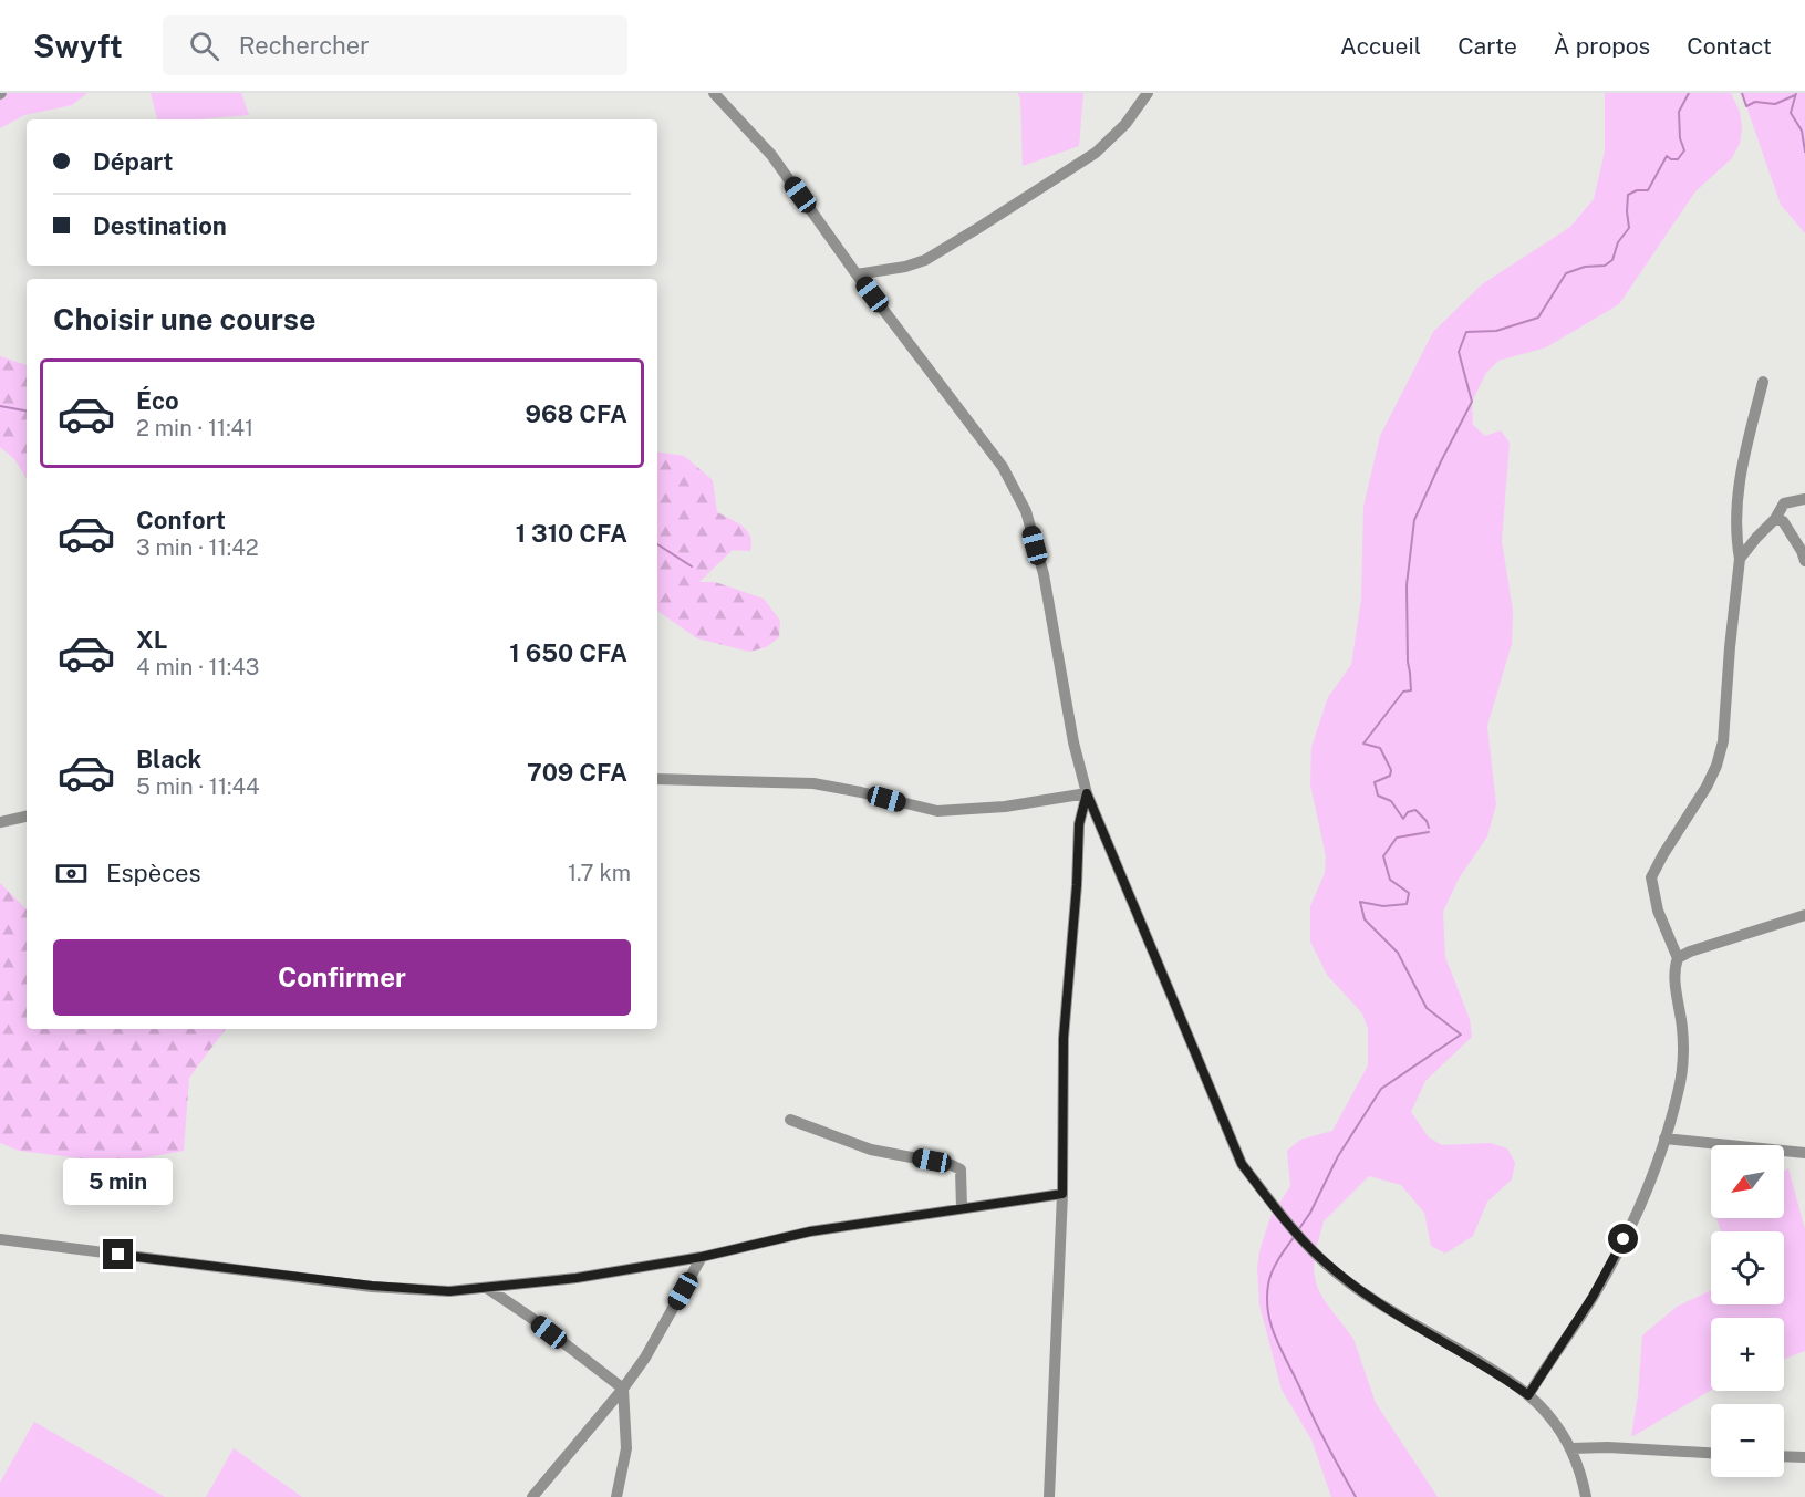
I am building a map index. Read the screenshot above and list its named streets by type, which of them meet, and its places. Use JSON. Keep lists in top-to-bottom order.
{
  "north": "bottom left",
  "page": {
    "header": "Swyft",
    "search": "Rechercher",
    "nav": [
      "Accueil",
      "Carte",
      "À propos",
      "Contact"
    ],
    "banner": ["Départ", "Destination"],
    "heading": "Choisir une course",
    "list": [
      {
        "name": "Éco",
        "note": "2 min · 11:41",
        "value": "968 CFA"
      },
      {
        "name": "Confort",
        "note": "3 min · 11:42",
        "value": "1 310 CFA"
      },
      {
        "name": "XL",
        "note": "4 min · 11:43",
        "value": "1 650 CFA"
      },
      {
        "name": "Black",
        "note": "5 min · 11:44",
        "value": "709 CFA"
      }
    ],
    "pay": ["Espèces", "1.7 km"],
    "buttons": "Confirmer",
    "map_buttons": ["+", "−"],
    "bubble": "5 min"
  }
}
